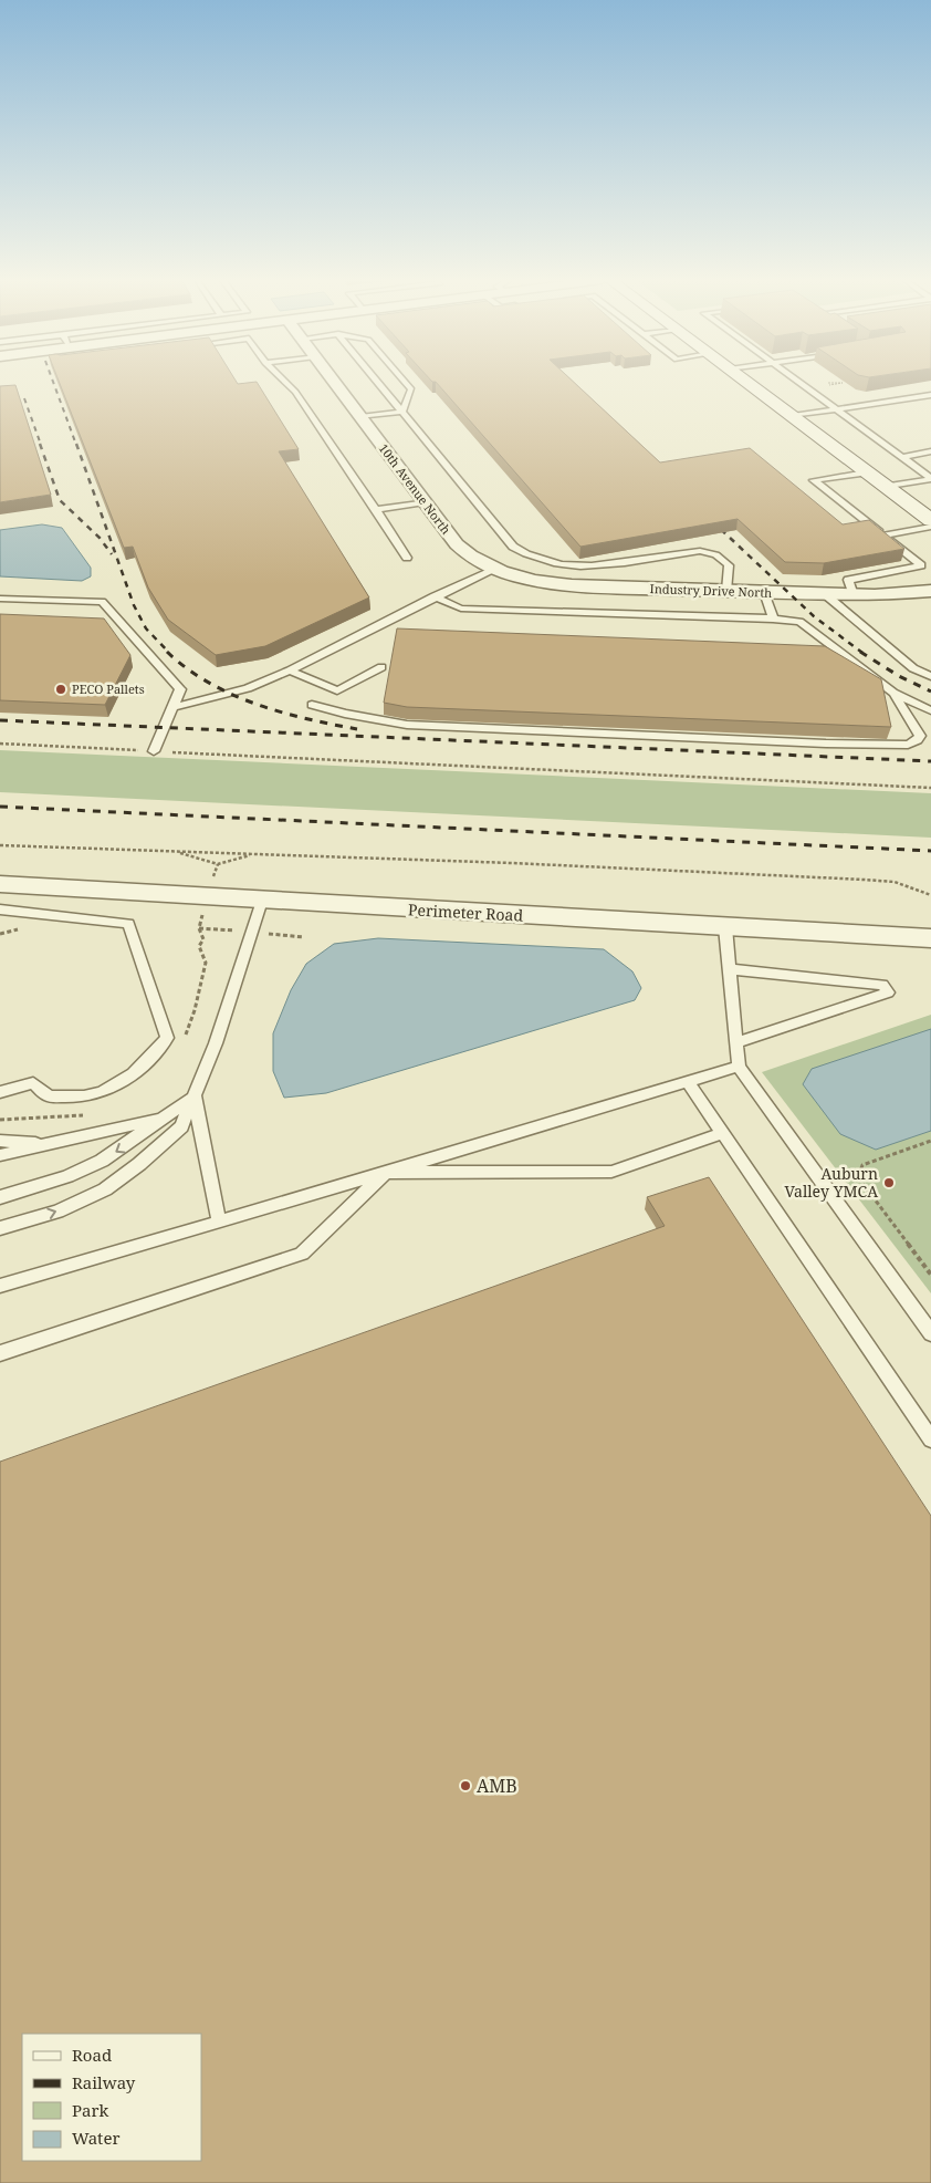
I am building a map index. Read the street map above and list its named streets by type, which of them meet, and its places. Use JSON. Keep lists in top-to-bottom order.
{
  "streets": {
    "street": ["10th Avenue North", "Industry Drive North", "Perimeter Road"]
  },
  "crossings": [
    ["10th Avenue North", "Industry Drive North"]
  ],
  "places": ["PECO Pallets", "Auburn Valley YMCA", "AMB"],
  "legend": [
    "Road",
    "Railway",
    "Park",
    "Water"
  ]
}
